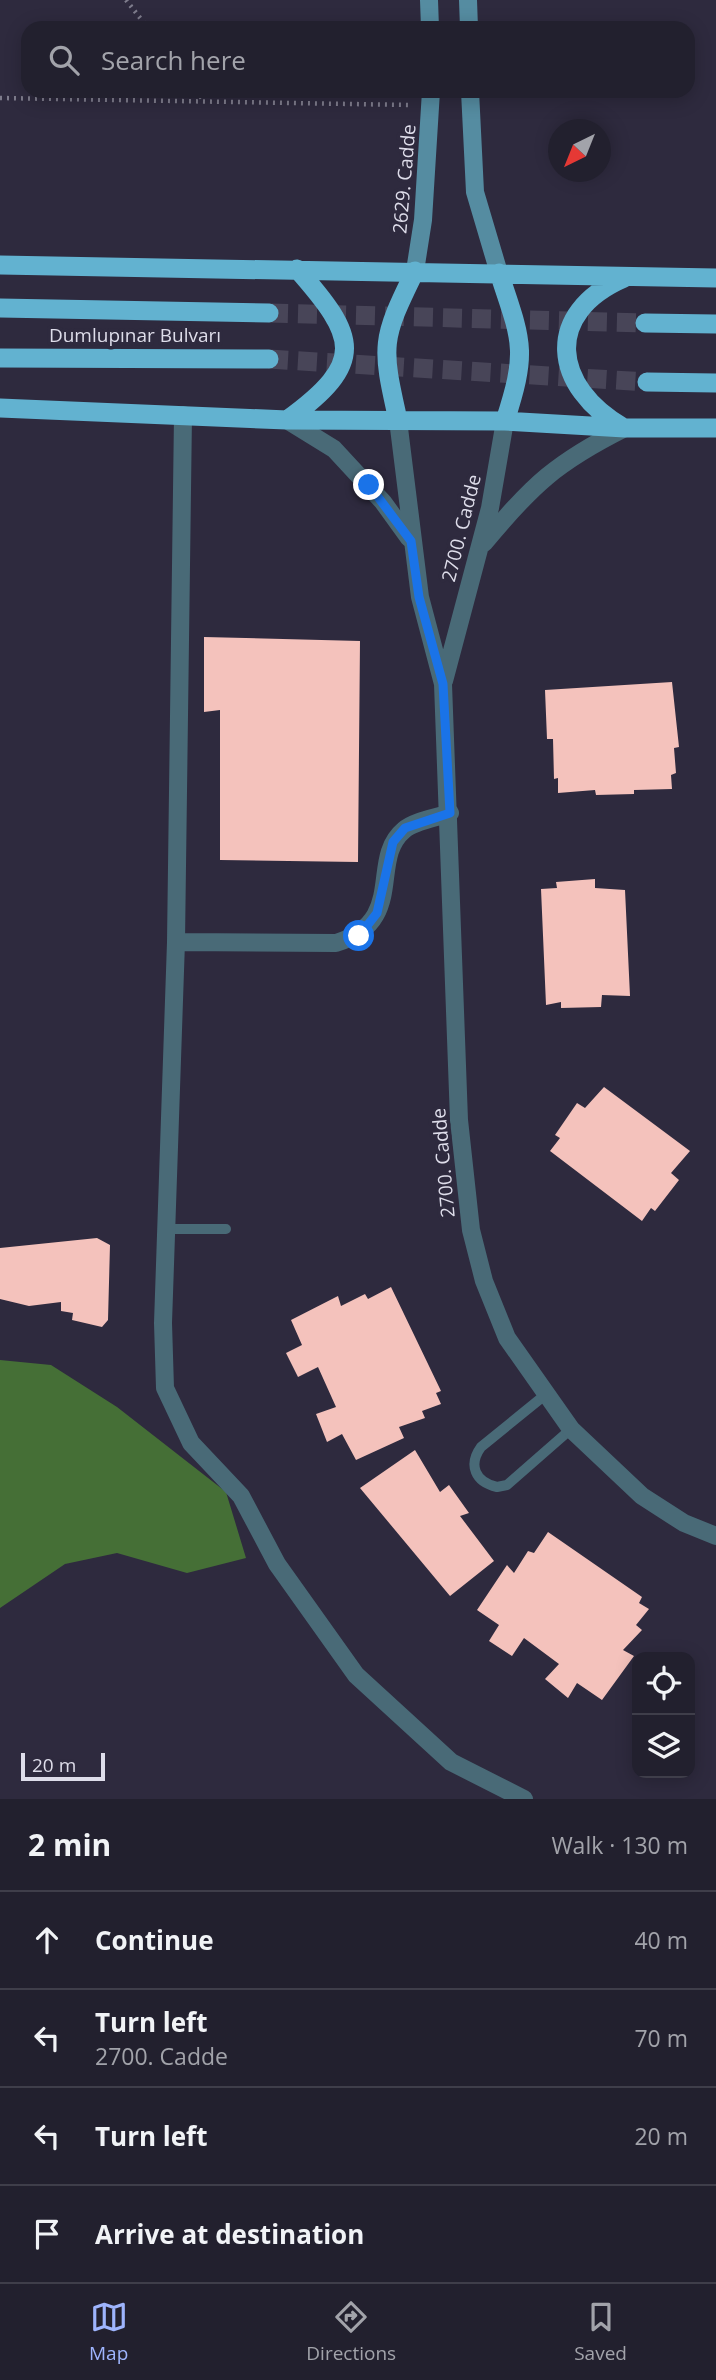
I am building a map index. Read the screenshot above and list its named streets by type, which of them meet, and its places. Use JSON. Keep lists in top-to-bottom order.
{
  "streets": {
    "highway": ["Dumlupınar Bulvarı"],
    "main road": ["2629. Cadde"],
    "street": ["2700. Cadde"]
  },
  "crossings": [
    ["2629. Cadde", "2700. Cadde"]
  ],
  "scale_bar": "20 m",
  "north": "bottom left",
  "page": {
    "search": "Search here",
    "scale": "20 m",
    "heading": ["2 min", "Walk · 130 m"],
    "list": [
      ["Continue", "40 m"],
      ["Turn left", "2700. Cadde", "70 m"],
      ["Turn left", "20 m"],
      "Arrive at destination"
    ],
    "nav": ["Map", "Directions", "Saved"]
  }
}
